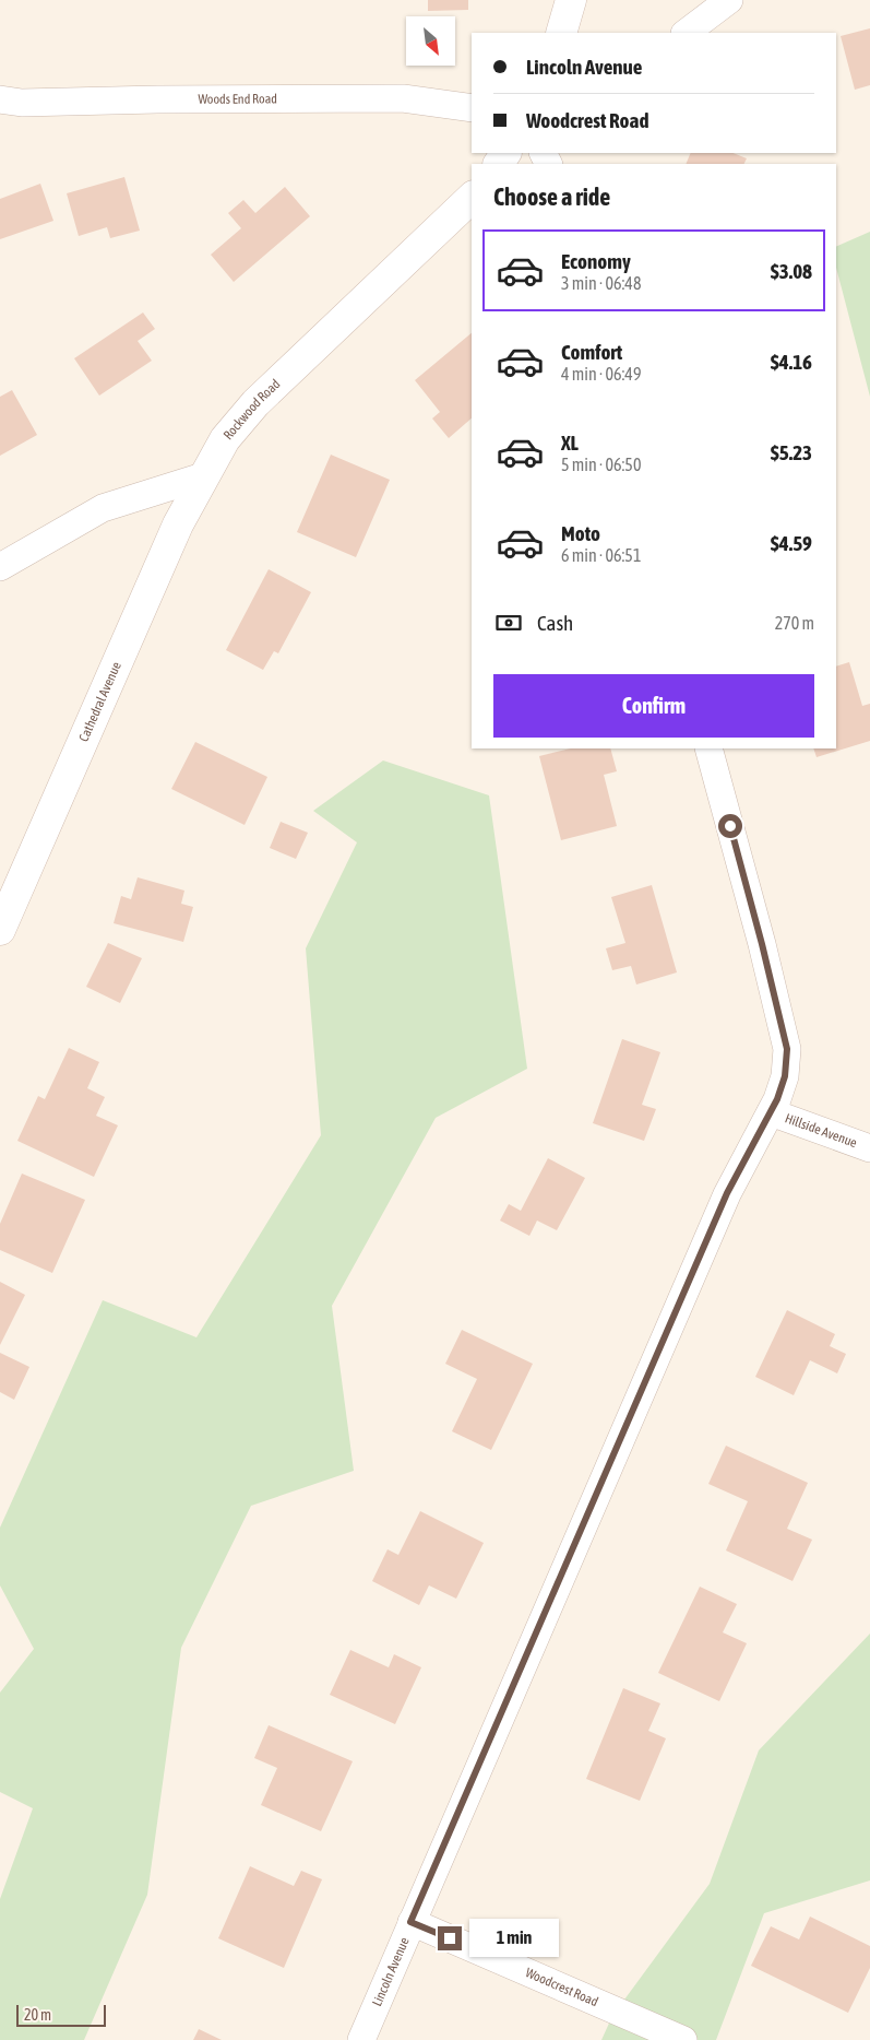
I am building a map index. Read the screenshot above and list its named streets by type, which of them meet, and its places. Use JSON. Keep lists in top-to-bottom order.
{
  "streets": {
    "street": [
      "Woods End Road",
      "Rockwood Road",
      "Cathedral Avenue",
      "Hillside Avenue",
      "Lincoln Avenue",
      "Woodcrest Road"
    ]
  },
  "crossings": [
    ["Rockwood Road", "Cathedral Avenue"],
    ["Hillside Avenue", "Lincoln Avenue"],
    ["Lincoln Avenue", "Woodcrest Road"]
  ],
  "scale_bar": "20 m",
  "north": "bottom right",
  "page": {
    "banner": ["Lincoln Avenue", "Woodcrest Road"],
    "heading": "Choose a ride",
    "list": [
      {
        "name": "Economy",
        "note": "3 min · 06:48",
        "value": "$3.08"
      },
      {
        "name": "Comfort",
        "note": "4 min · 06:49",
        "value": "$4.16"
      },
      {
        "name": "XL",
        "note": "5 min · 06:50",
        "value": "$5.23"
      },
      {
        "name": "Moto",
        "note": "6 min · 06:51",
        "value": "$4.59"
      }
    ],
    "pay": ["Cash", "270 m"],
    "buttons": "Confirm",
    "bubble": "1 min",
    "scale": "20 m"
  }
}
